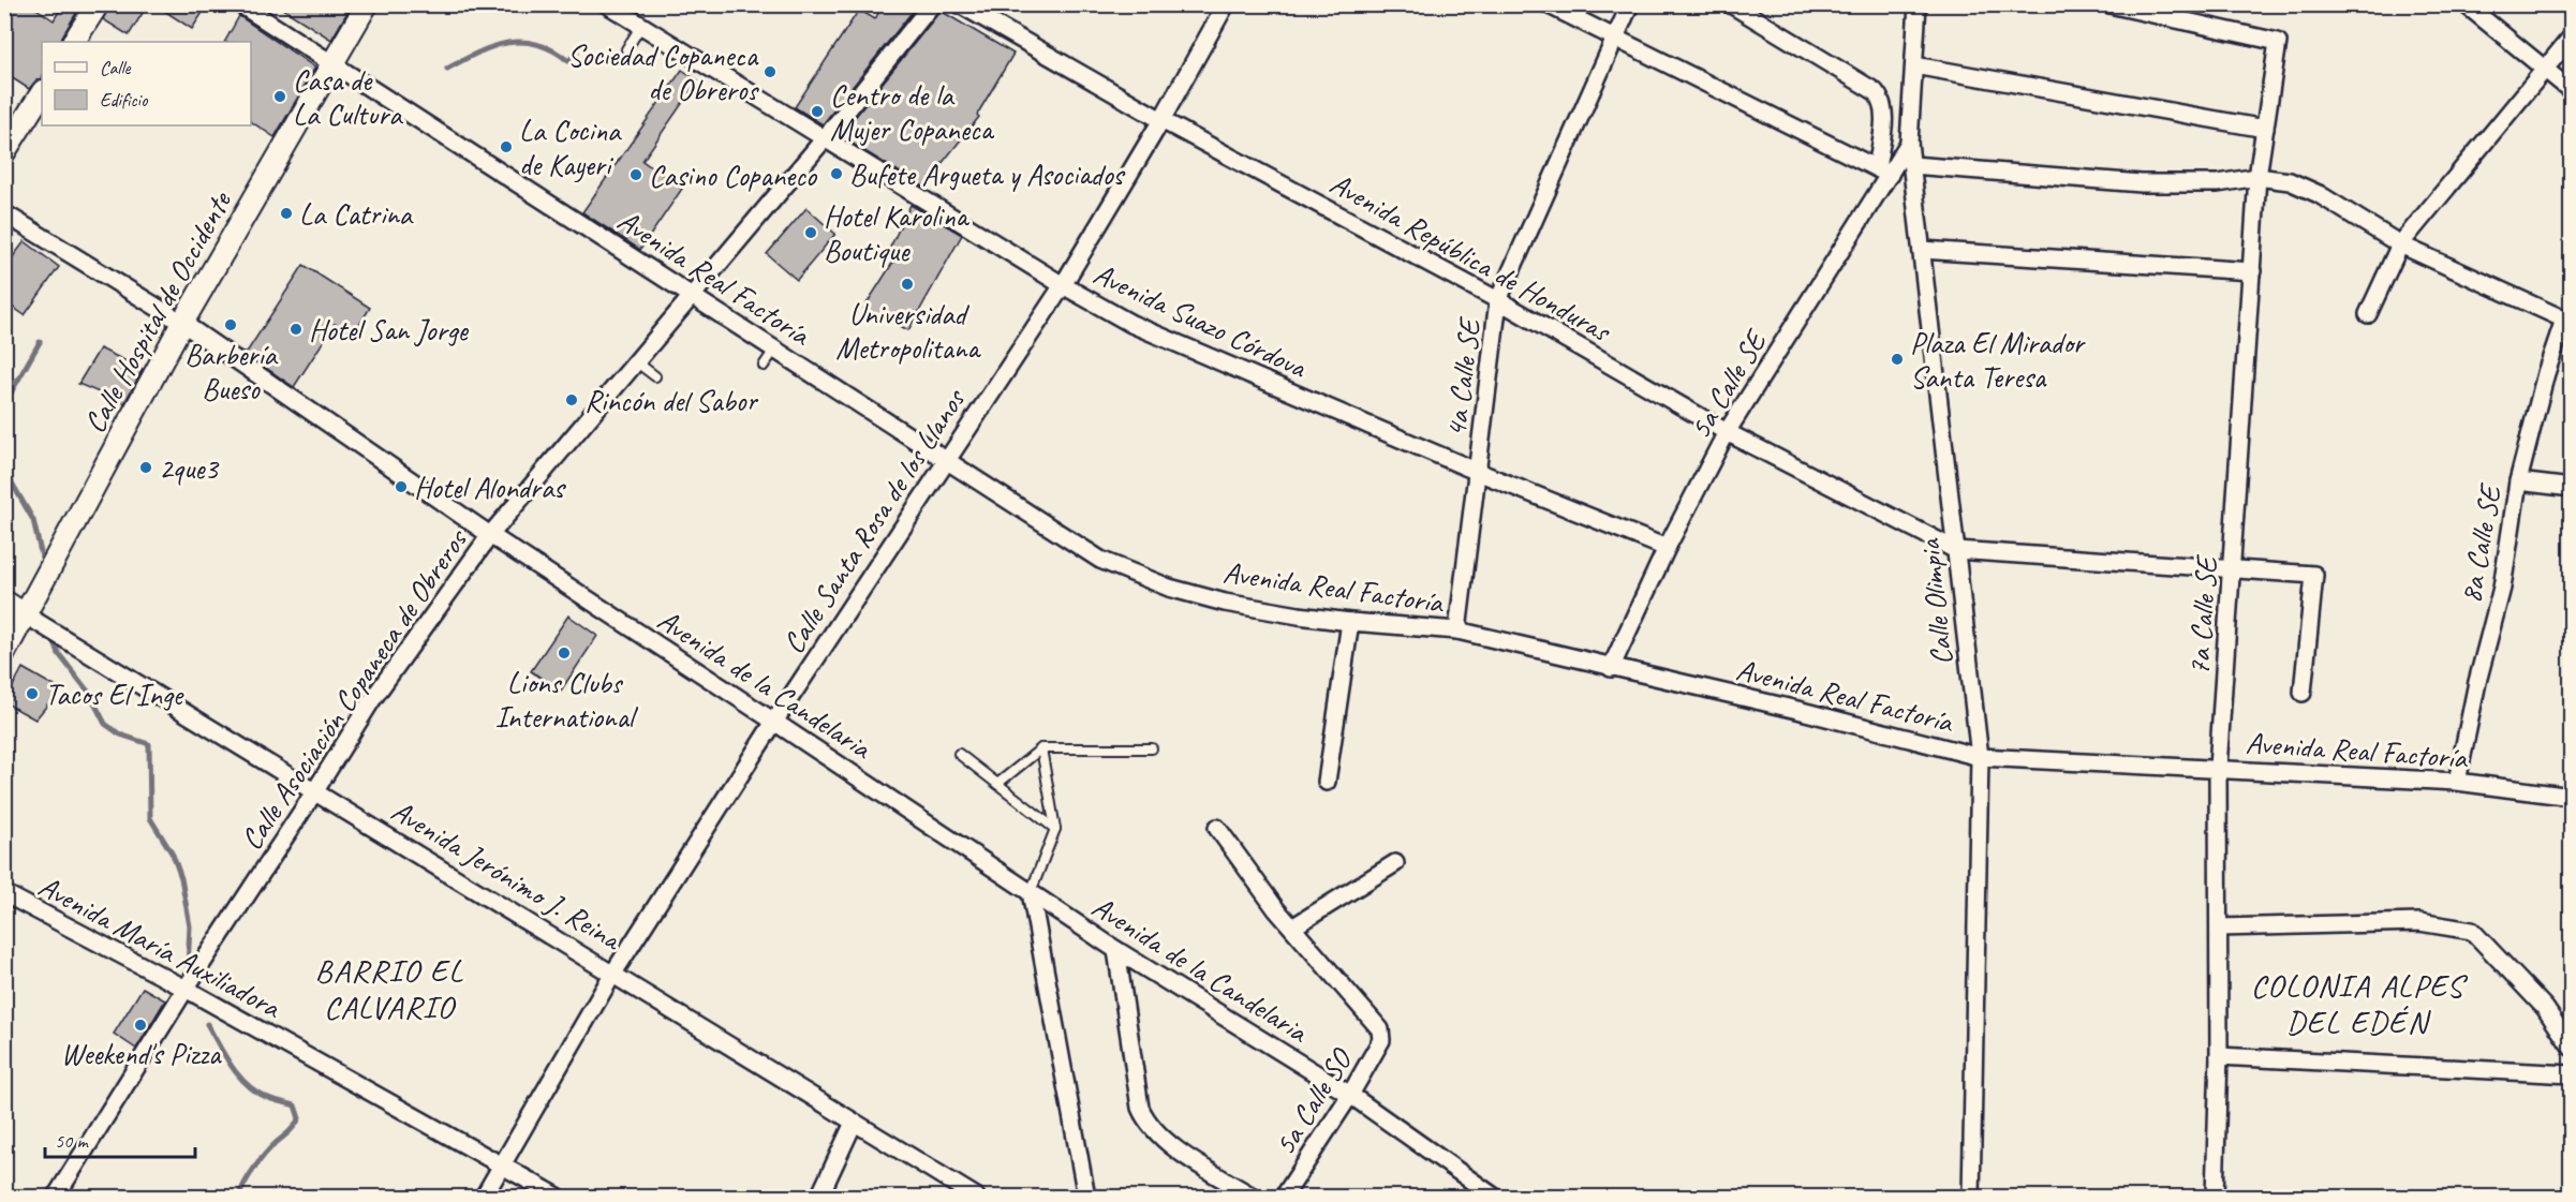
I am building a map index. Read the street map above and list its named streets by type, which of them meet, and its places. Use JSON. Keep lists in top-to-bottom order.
{
  "streets": {
    "street": [
      "Avenida República de Honduras",
      "Avenida Real Factoría",
      "Calle Hospital de Occidente",
      "Avenida Suazo Córdova",
      "4a Calle SE",
      "5a Calle SE",
      "Calle Santa Rosa de los Llanos",
      "8a Calle SE",
      "Calle Olimpia",
      "7a Calle SE",
      "Avenida de la Candelaria",
      "Calle Asociación Copaneca de Obreros",
      "Avenida Jerónimo J. Reina",
      "Avenida María Auxiliadora",
      "5a Calle SO"
    ]
  },
  "crossings": [
    ["Avenida República de Honduras", "4a Calle SE"],
    ["Avenida República de Honduras", "5a Calle SE"],
    ["Avenida República de Honduras", "Calle Santa Rosa de los Llanos"],
    ["Avenida República de Honduras", "Calle Olimpia"],
    ["Avenida Real Factoría", "Calle Hospital de Occidente"],
    ["Avenida Real Factoría", "4a Calle SE"],
    ["Avenida Real Factoría", "5a Calle SE"],
    ["Avenida Real Factoría", "Calle Santa Rosa de los Llanos"],
    ["Avenida Real Factoría", "8a Calle SE"],
    ["Avenida Real Factoría", "Calle Olimpia"],
    ["Avenida Real Factoría", "7a Calle SE"],
    ["Avenida Real Factoría", "Calle Asociación Copaneca de Obreros"],
    ["Calle Hospital de Occidente", "Avenida de la Candelaria"],
    ["Calle Hospital de Occidente", "Avenida Jerónimo J. Reina"],
    ["Avenida Suazo Córdova", "4a Calle SE"],
    ["Avenida Suazo Córdova", "5a Calle SE"],
    ["Avenida Suazo Córdova", "Calle Santa Rosa de los Llanos"],
    ["Avenida Suazo Córdova", "Calle Asociación Copaneca de Obreros"],
    ["5a Calle SE", "Calle Olimpia"],
    ["Calle Santa Rosa de los Llanos", "Avenida de la Candelaria"],
    ["Calle Santa Rosa de los Llanos", "Avenida Jerónimo J. Reina"],
    ["Calle Santa Rosa de los Llanos", "Avenida María Auxiliadora"],
    ["Avenida de la Candelaria", "Calle Asociación Copaneca de Obreros"],
    ["Avenida de la Candelaria", "5a Calle SO"],
    ["Calle Asociación Copaneca de Obreros", "Avenida Jerónimo J. Reina"],
    ["Calle Asociación Copaneca de Obreros", "Avenida María Auxiliadora"]
  ],
  "districts": ["BARRIO EL CALVARIO", "COLONIA ALPES DEL EDÉN"],
  "places": [
    "Sociedad Copaneca de Obreros",
    "Casa de La Cultura",
    "Centro de la Mujer Copaneca",
    "La Cocina de Kayeri",
    "Bufete Argueta y Asociados",
    "Casino Copaneco",
    "La Catrina",
    "Hotel Karolina Boutique",
    "Universidad Metropolitana",
    "Barbería Bueso",
    "Hotel San Jorge",
    "Plaza El Mirador Santa Teresa",
    "Rincón del Sabor",
    "2que3",
    "Hotel Alondras",
    "Lions Clubs International",
    "Tacos El Inge",
    "Weekend's Pizza"
  ],
  "legend": ["Calle", "Edificio"],
  "scale_bar": "50 m"
}
